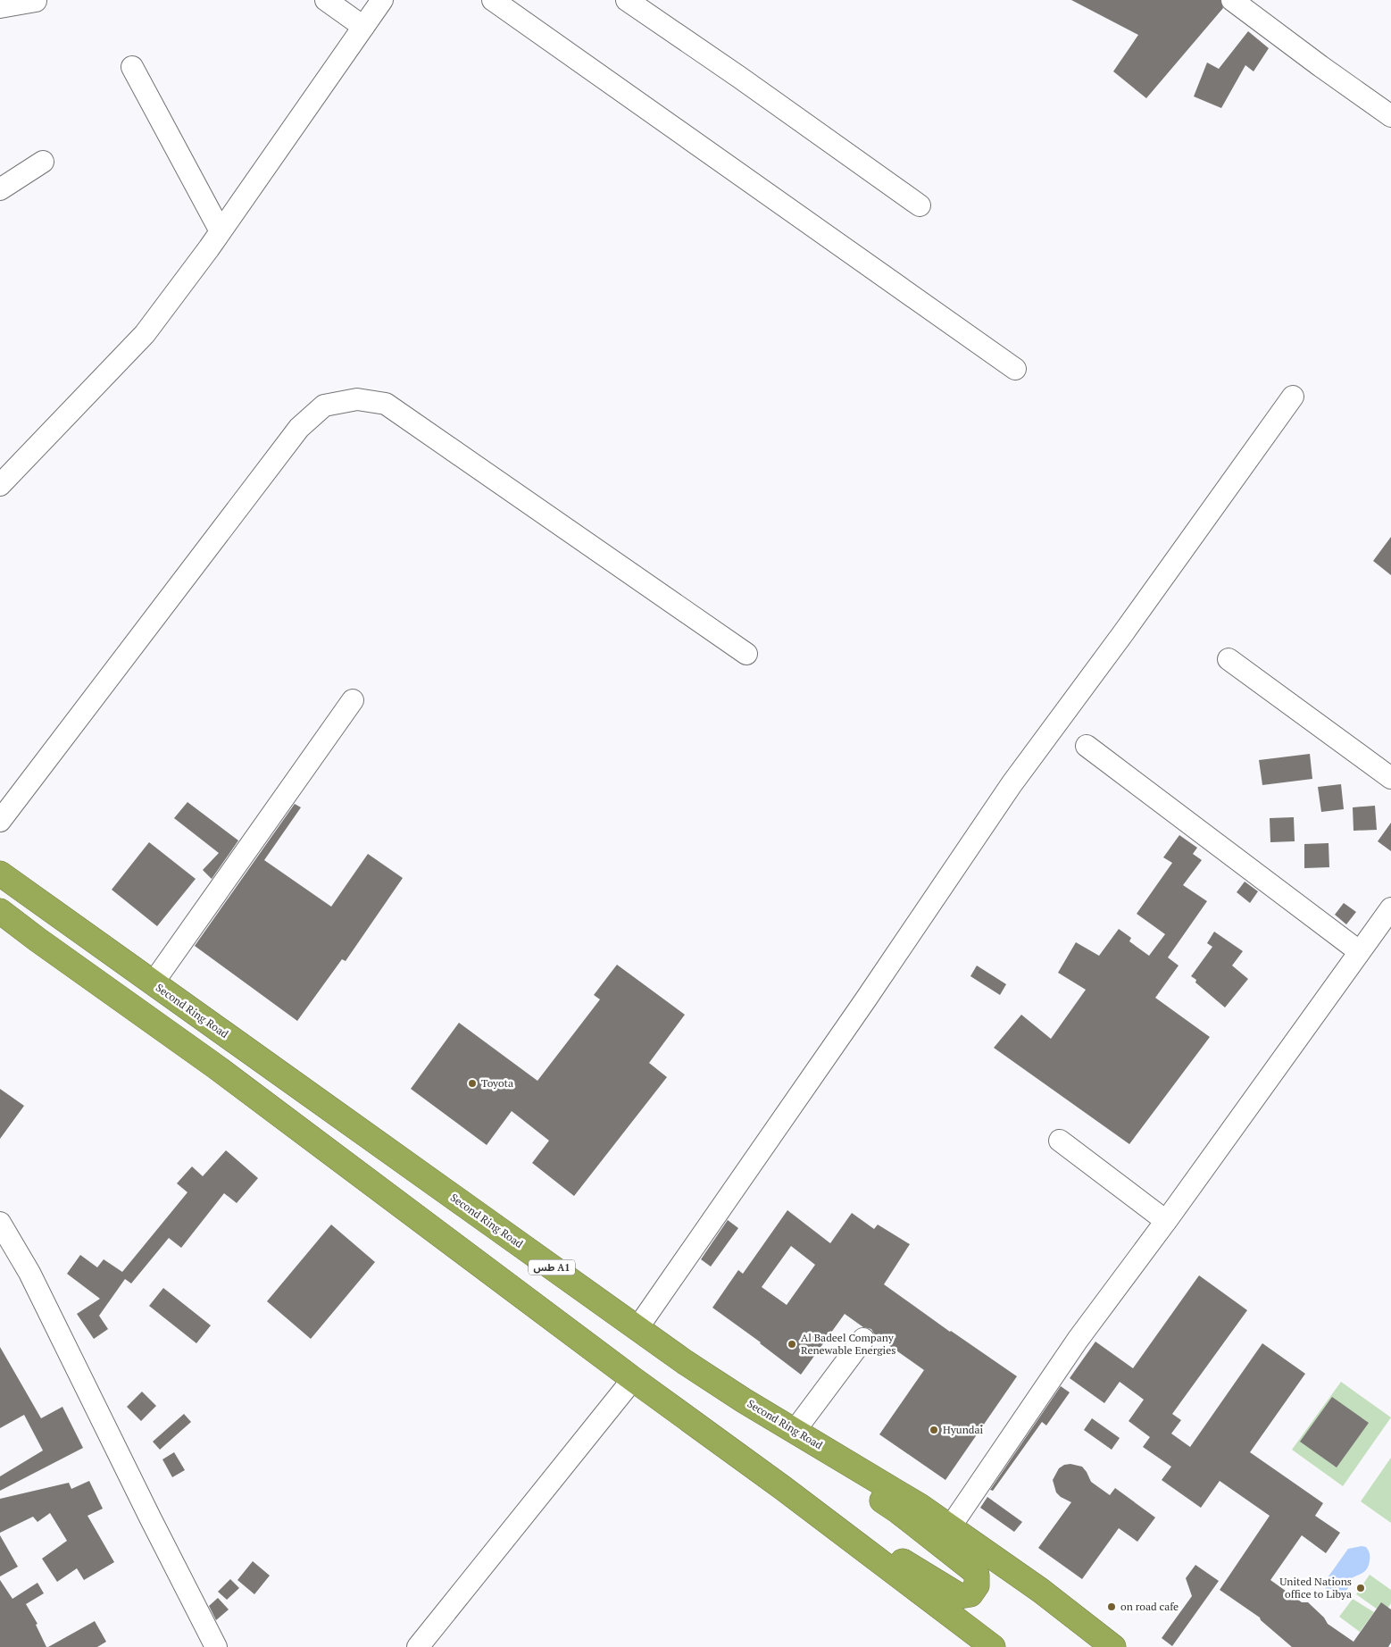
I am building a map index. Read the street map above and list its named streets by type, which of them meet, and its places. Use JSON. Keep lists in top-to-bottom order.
{
  "streets": {
    "highway": ["Second Ring Road", "طس A1"]
  },
  "places": [
    "Toyota",
    "Al Badeel Company Renewable Energies",
    "Hyundai",
    "United Nations office to Libya",
    "on road cafe"
  ]
}
